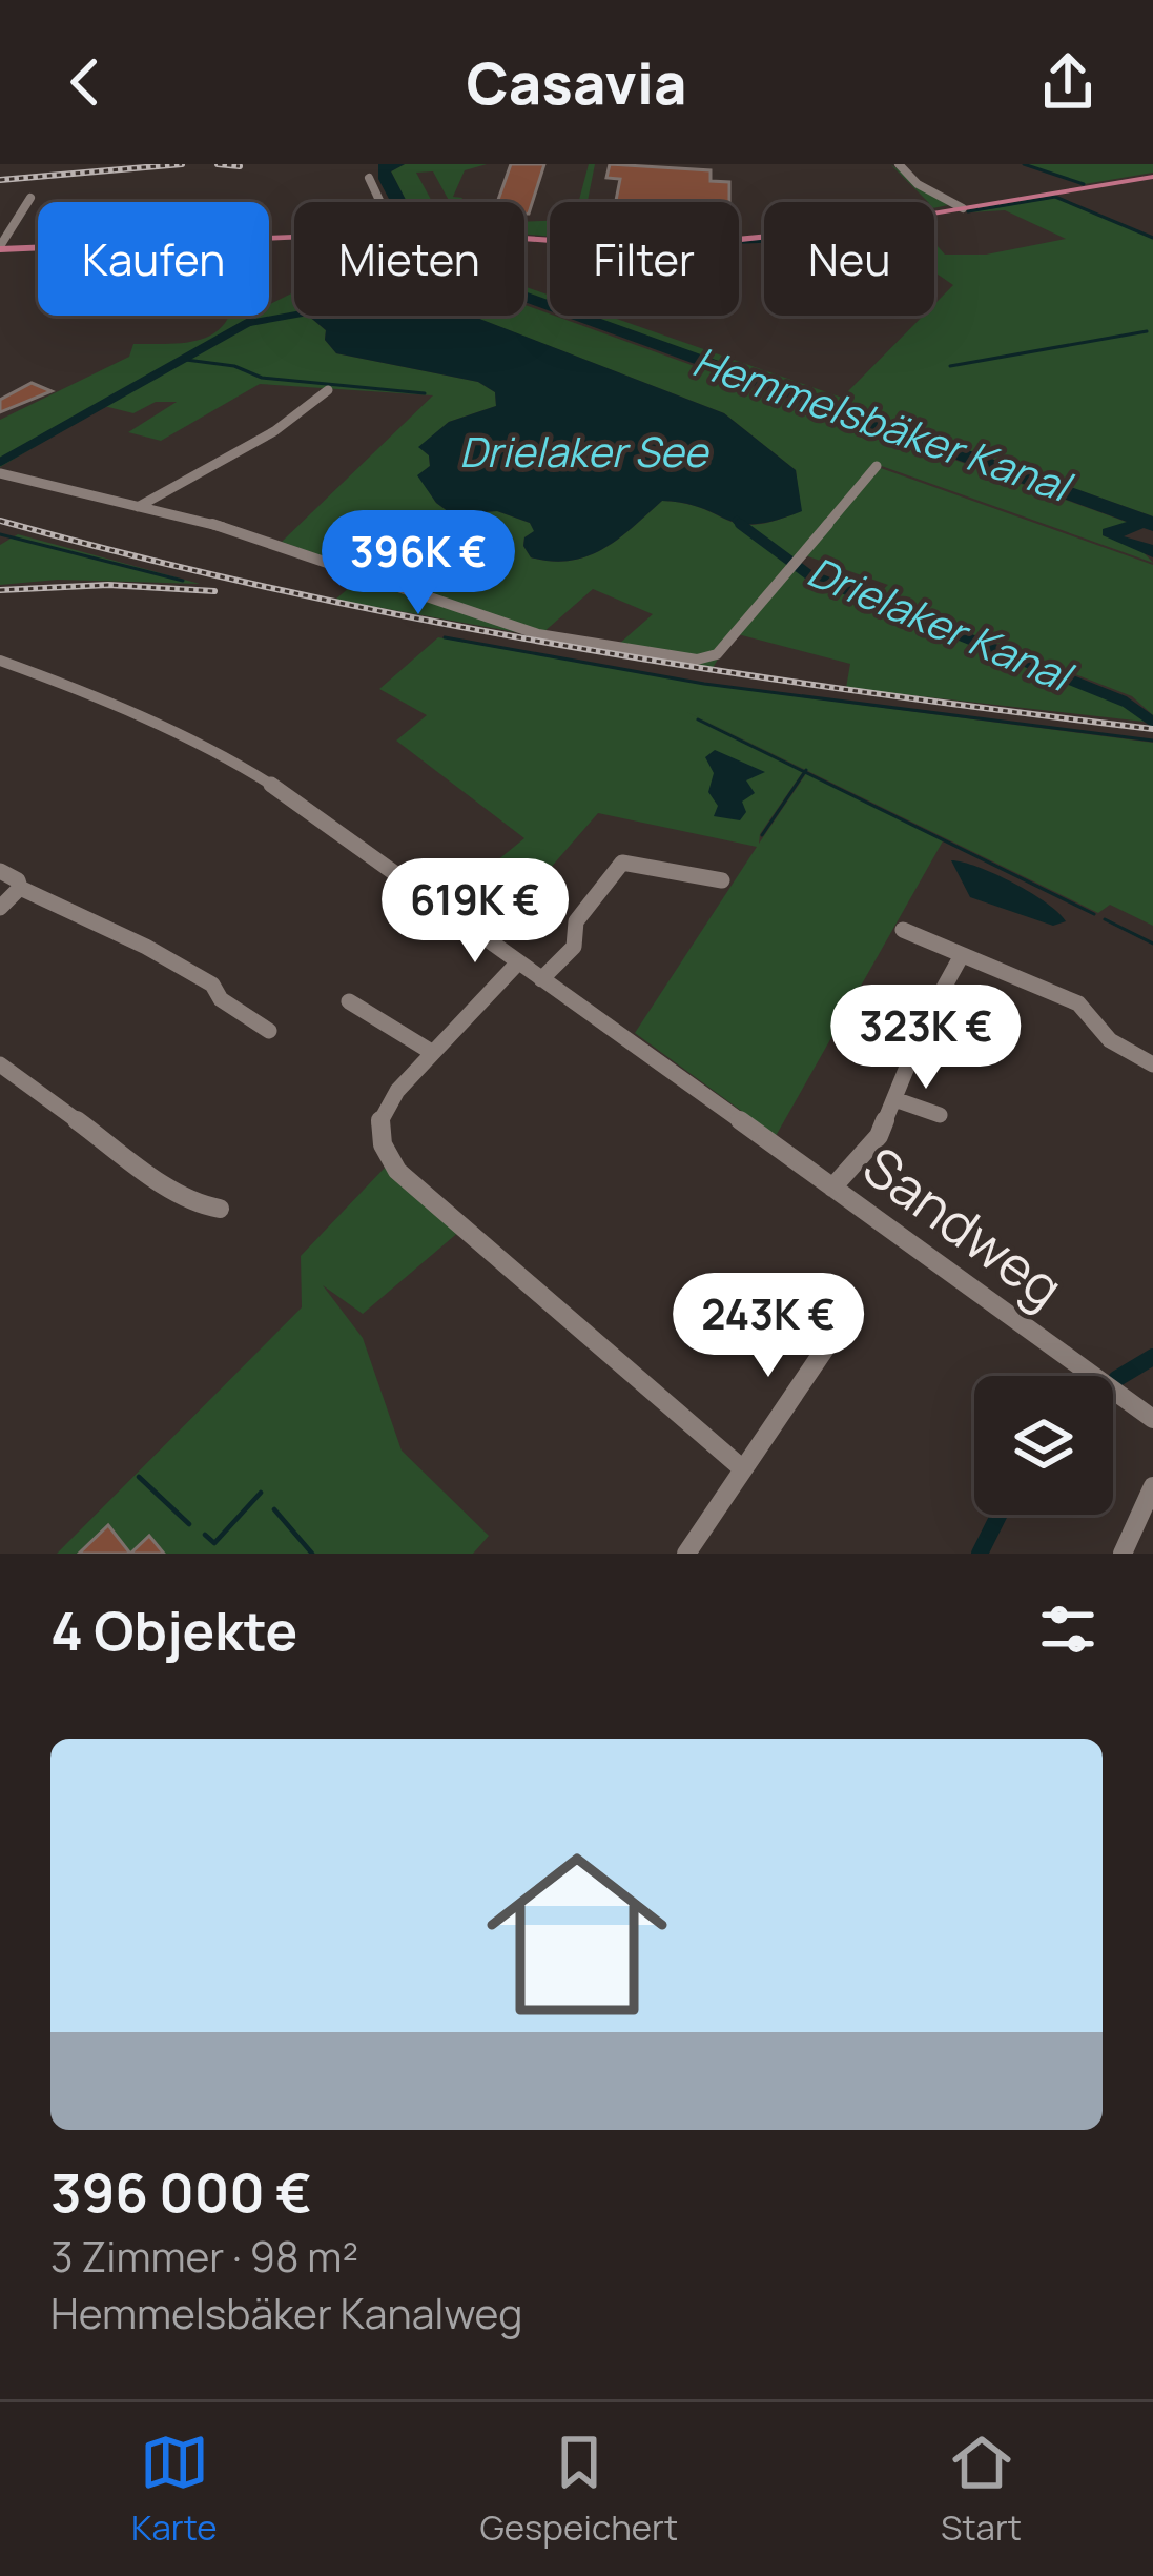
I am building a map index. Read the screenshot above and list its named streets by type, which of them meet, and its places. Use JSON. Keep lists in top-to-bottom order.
{
  "streets": {
    "street": ["Sandweg"]
  },
  "water": ["Hemmelsbäker Kanal", "Drielaker See", "Drielaker Kanal"],
  "page": {
    "header": "Casavia",
    "chip": [
      "Kaufen",
      "Mieten",
      "Filter",
      "Neu"
    ],
    "price": [
      "396K €",
      "619K €",
      "323K €",
      "243K €"
    ],
    "heading": "4 Objekte",
    "list": [
      {
        "name": "396 000 €",
        "note": "3 Zimmer · 98 m² · Hemmelsbäker Kanalweg"
      }
    ],
    "tabs": ["Karte", "Gespeichert", "Start"]
  }
}
